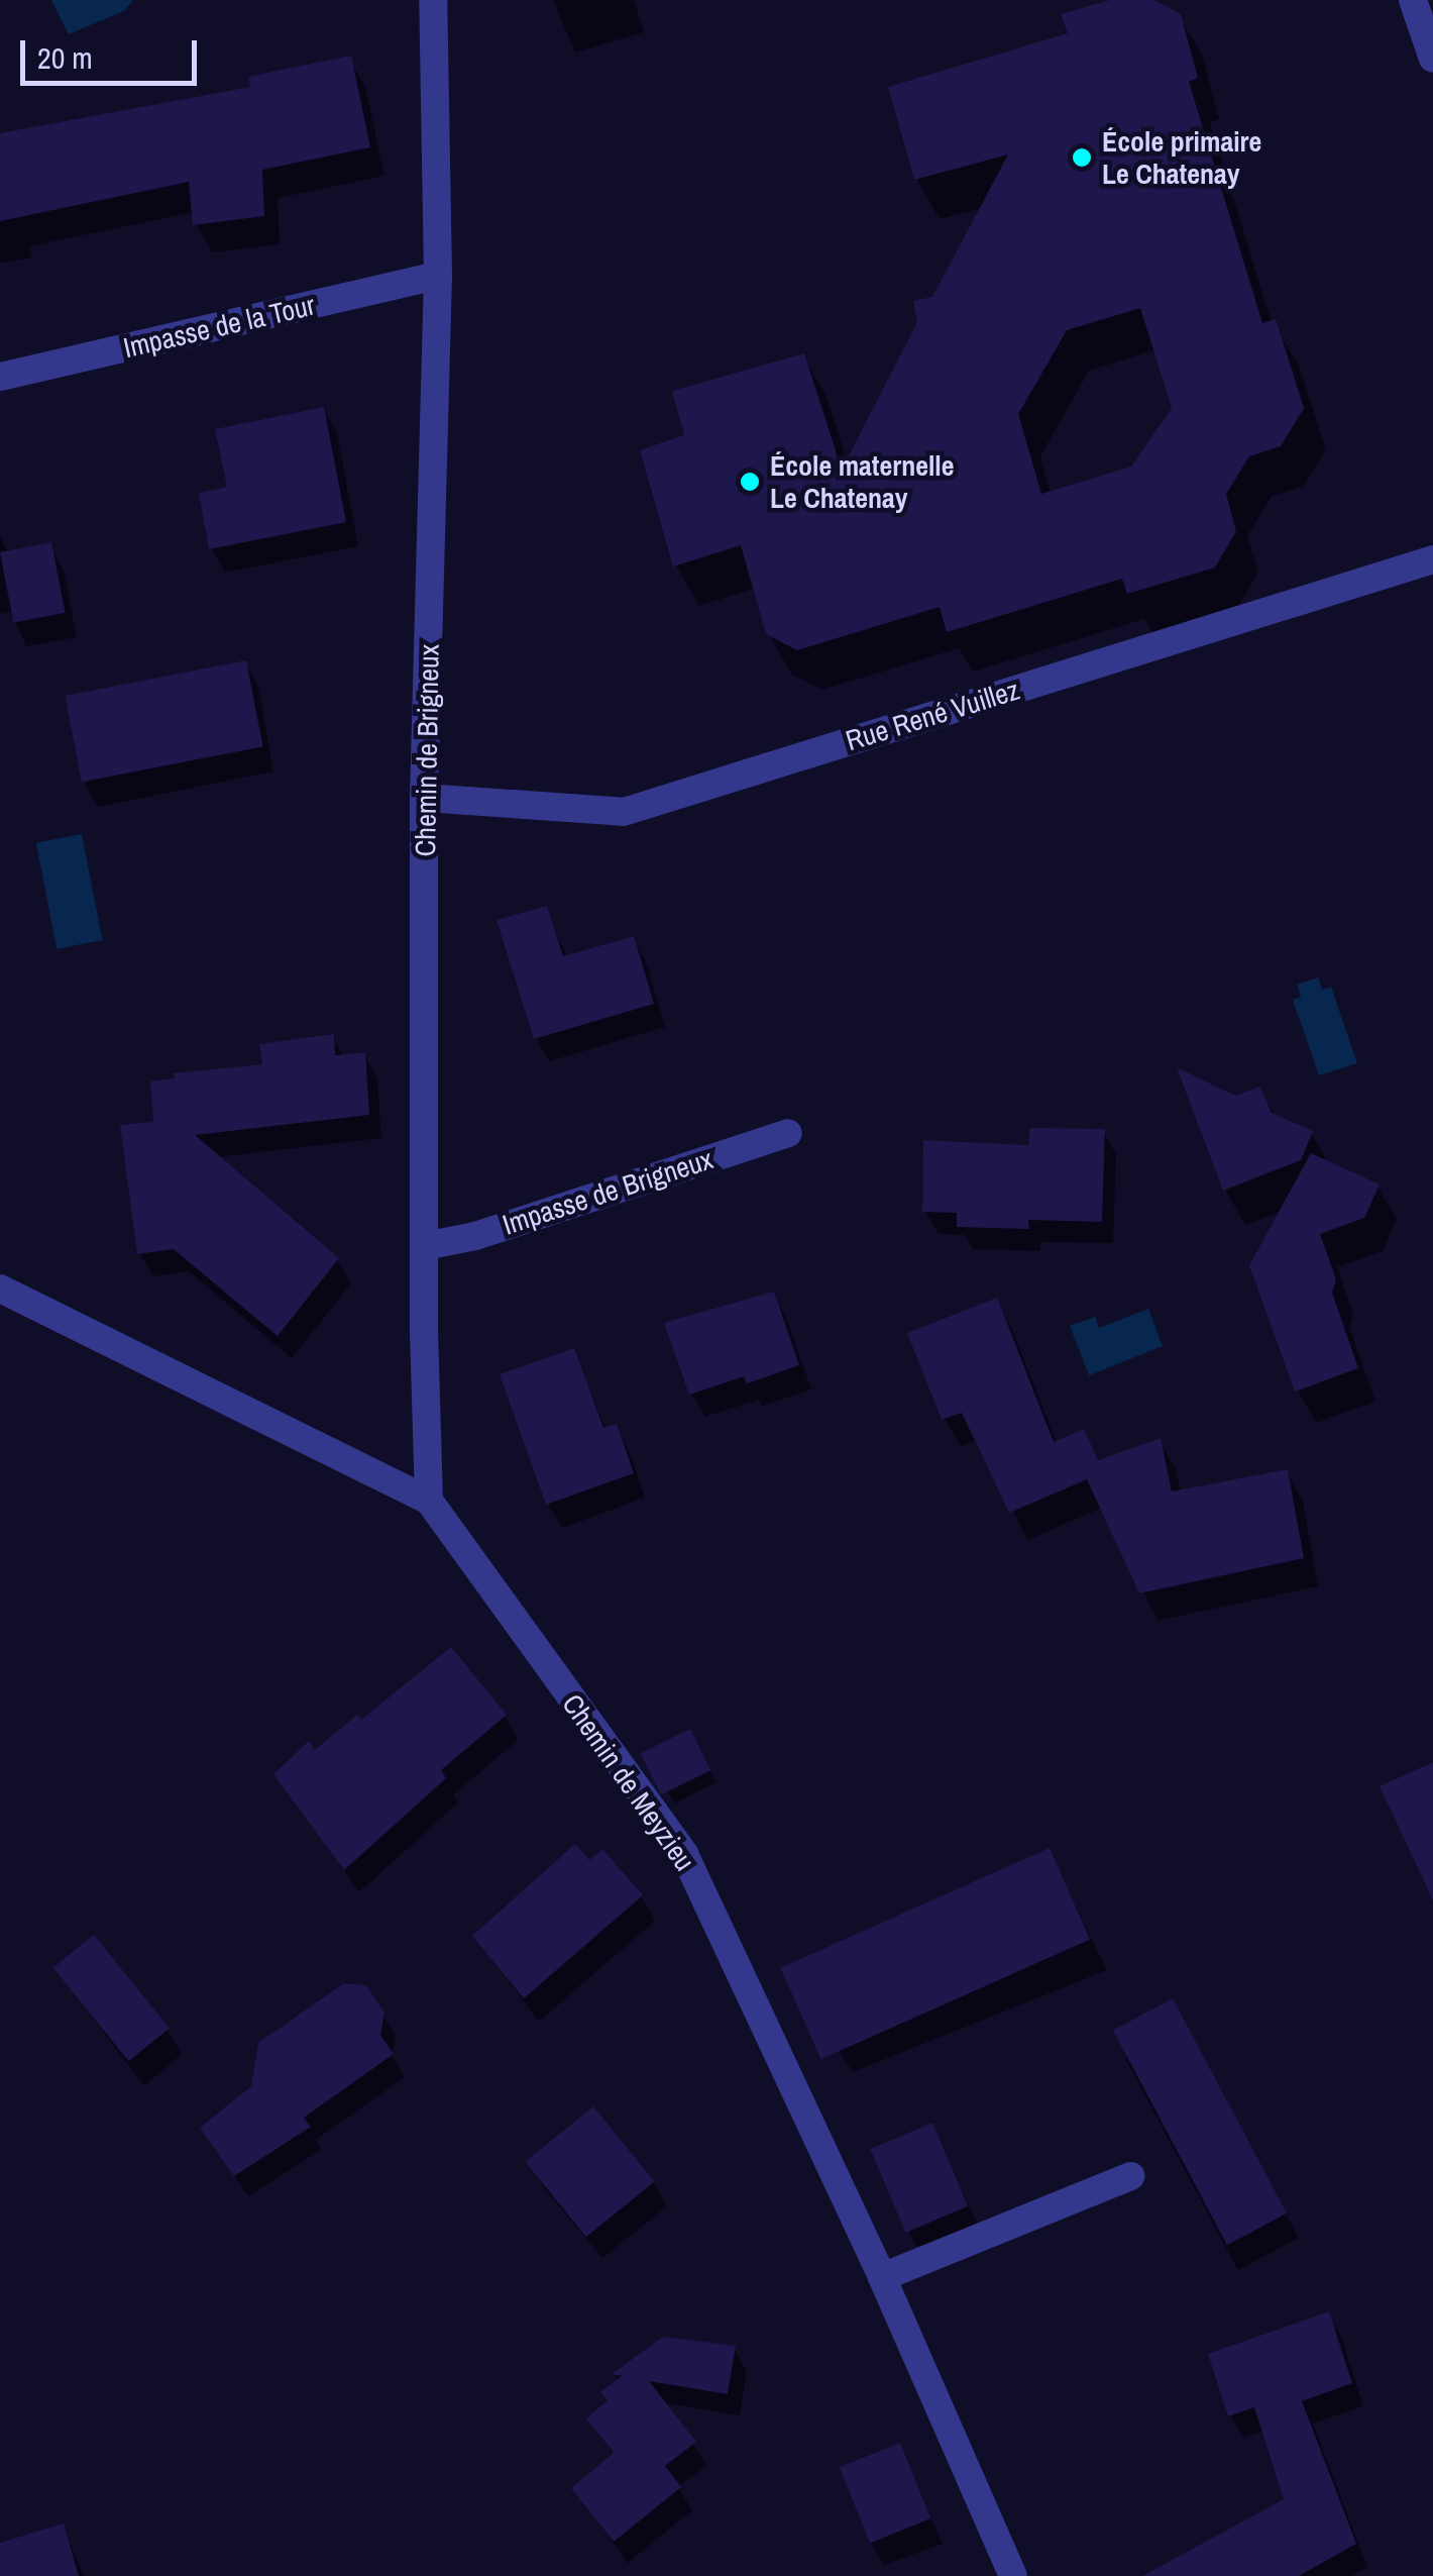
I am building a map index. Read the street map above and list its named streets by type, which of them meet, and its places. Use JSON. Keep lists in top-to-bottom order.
{
  "streets": {
    "street": [
      "Impasse de la Tour",
      "Rue René Vuillez",
      "Chemin de Brigneux",
      "Impasse de Brigneux",
      "Chemin de Meyzieu"
    ]
  },
  "crossings": [
    ["Impasse de la Tour", "Chemin de Brigneux"],
    ["Rue René Vuillez", "Chemin de Brigneux"],
    ["Chemin de Brigneux", "Impasse de Brigneux"],
    ["Chemin de Brigneux", "Chemin de Meyzieu"]
  ],
  "places": ["École primaire Le Chatenay", "École maternelle Le Chatenay"],
  "scale_bar": "20 m"
}
